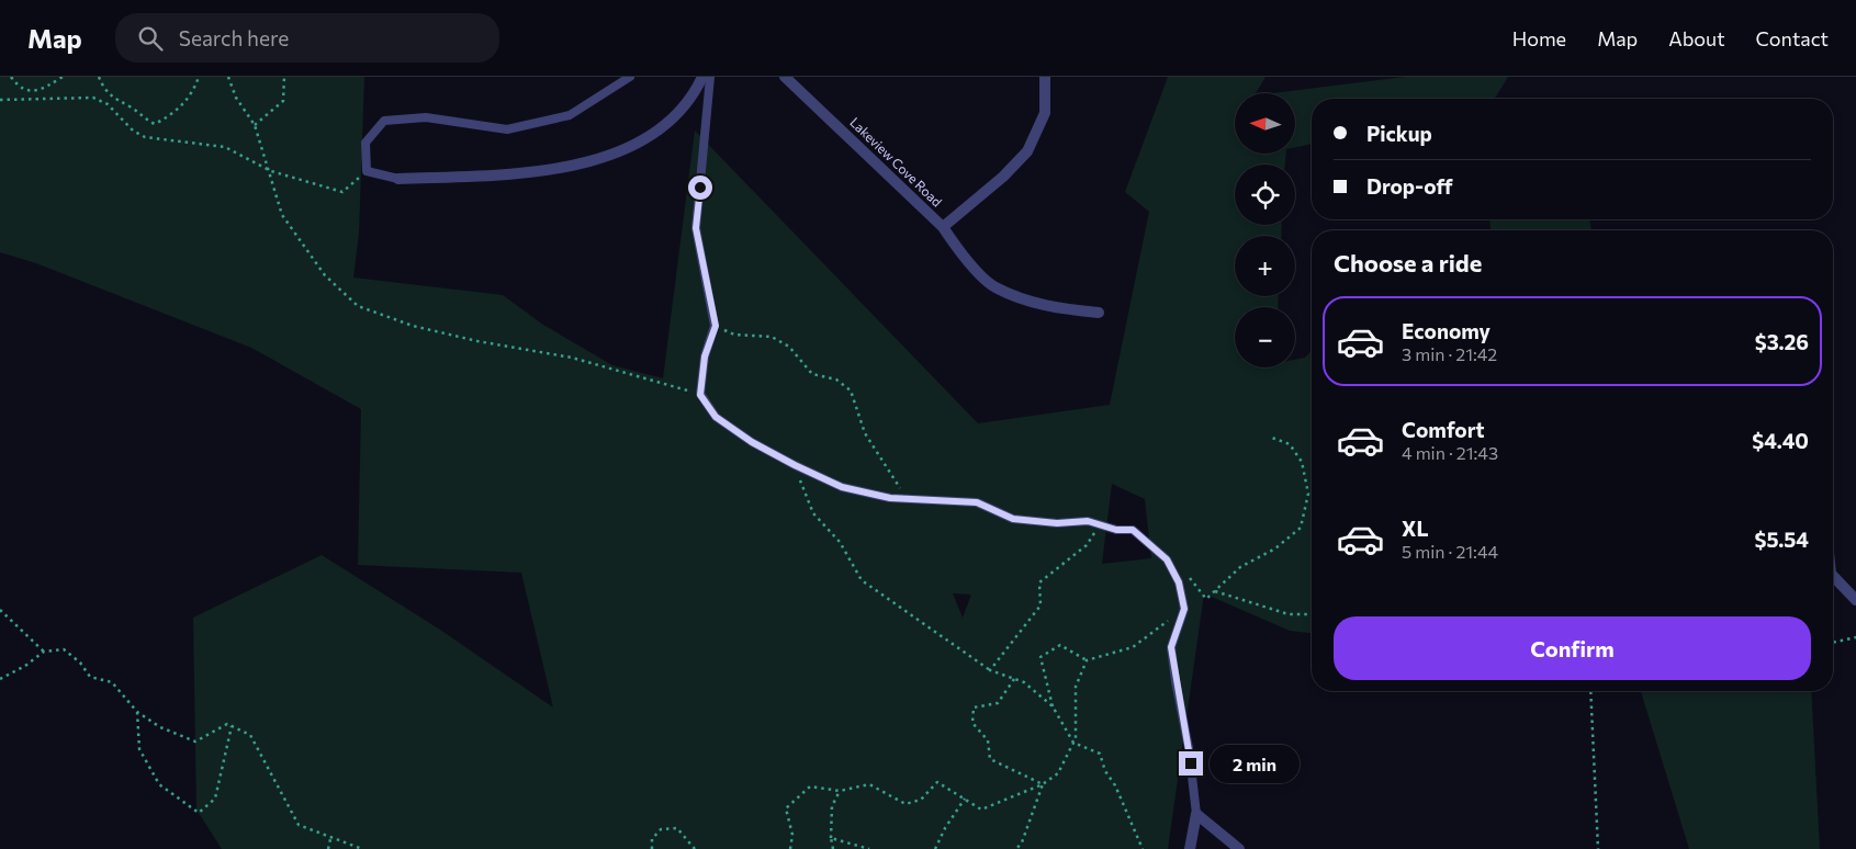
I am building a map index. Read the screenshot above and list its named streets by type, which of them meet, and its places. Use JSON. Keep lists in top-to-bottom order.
{
  "streets": {
    "street": ["Lakeview Cove Road"]
  },
  "north": "left",
  "page": {
    "header": "Map",
    "search": "Search here",
    "nav": [
      "Home",
      "Map",
      "About",
      "Contact"
    ],
    "map_buttons": ["+", "−"],
    "banner": ["Pickup", "Drop-off"],
    "heading": "Choose a ride",
    "list": [
      {
        "name": "Economy",
        "note": "3 min · 21:42",
        "value": "$3.26"
      },
      {
        "name": "Comfort",
        "note": "4 min · 21:43",
        "value": "$4.40"
      },
      {
        "name": "XL",
        "note": "5 min · 21:44",
        "value": "$5.54"
      }
    ],
    "buttons": "Confirm",
    "bubble": "2 min"
  }
}
